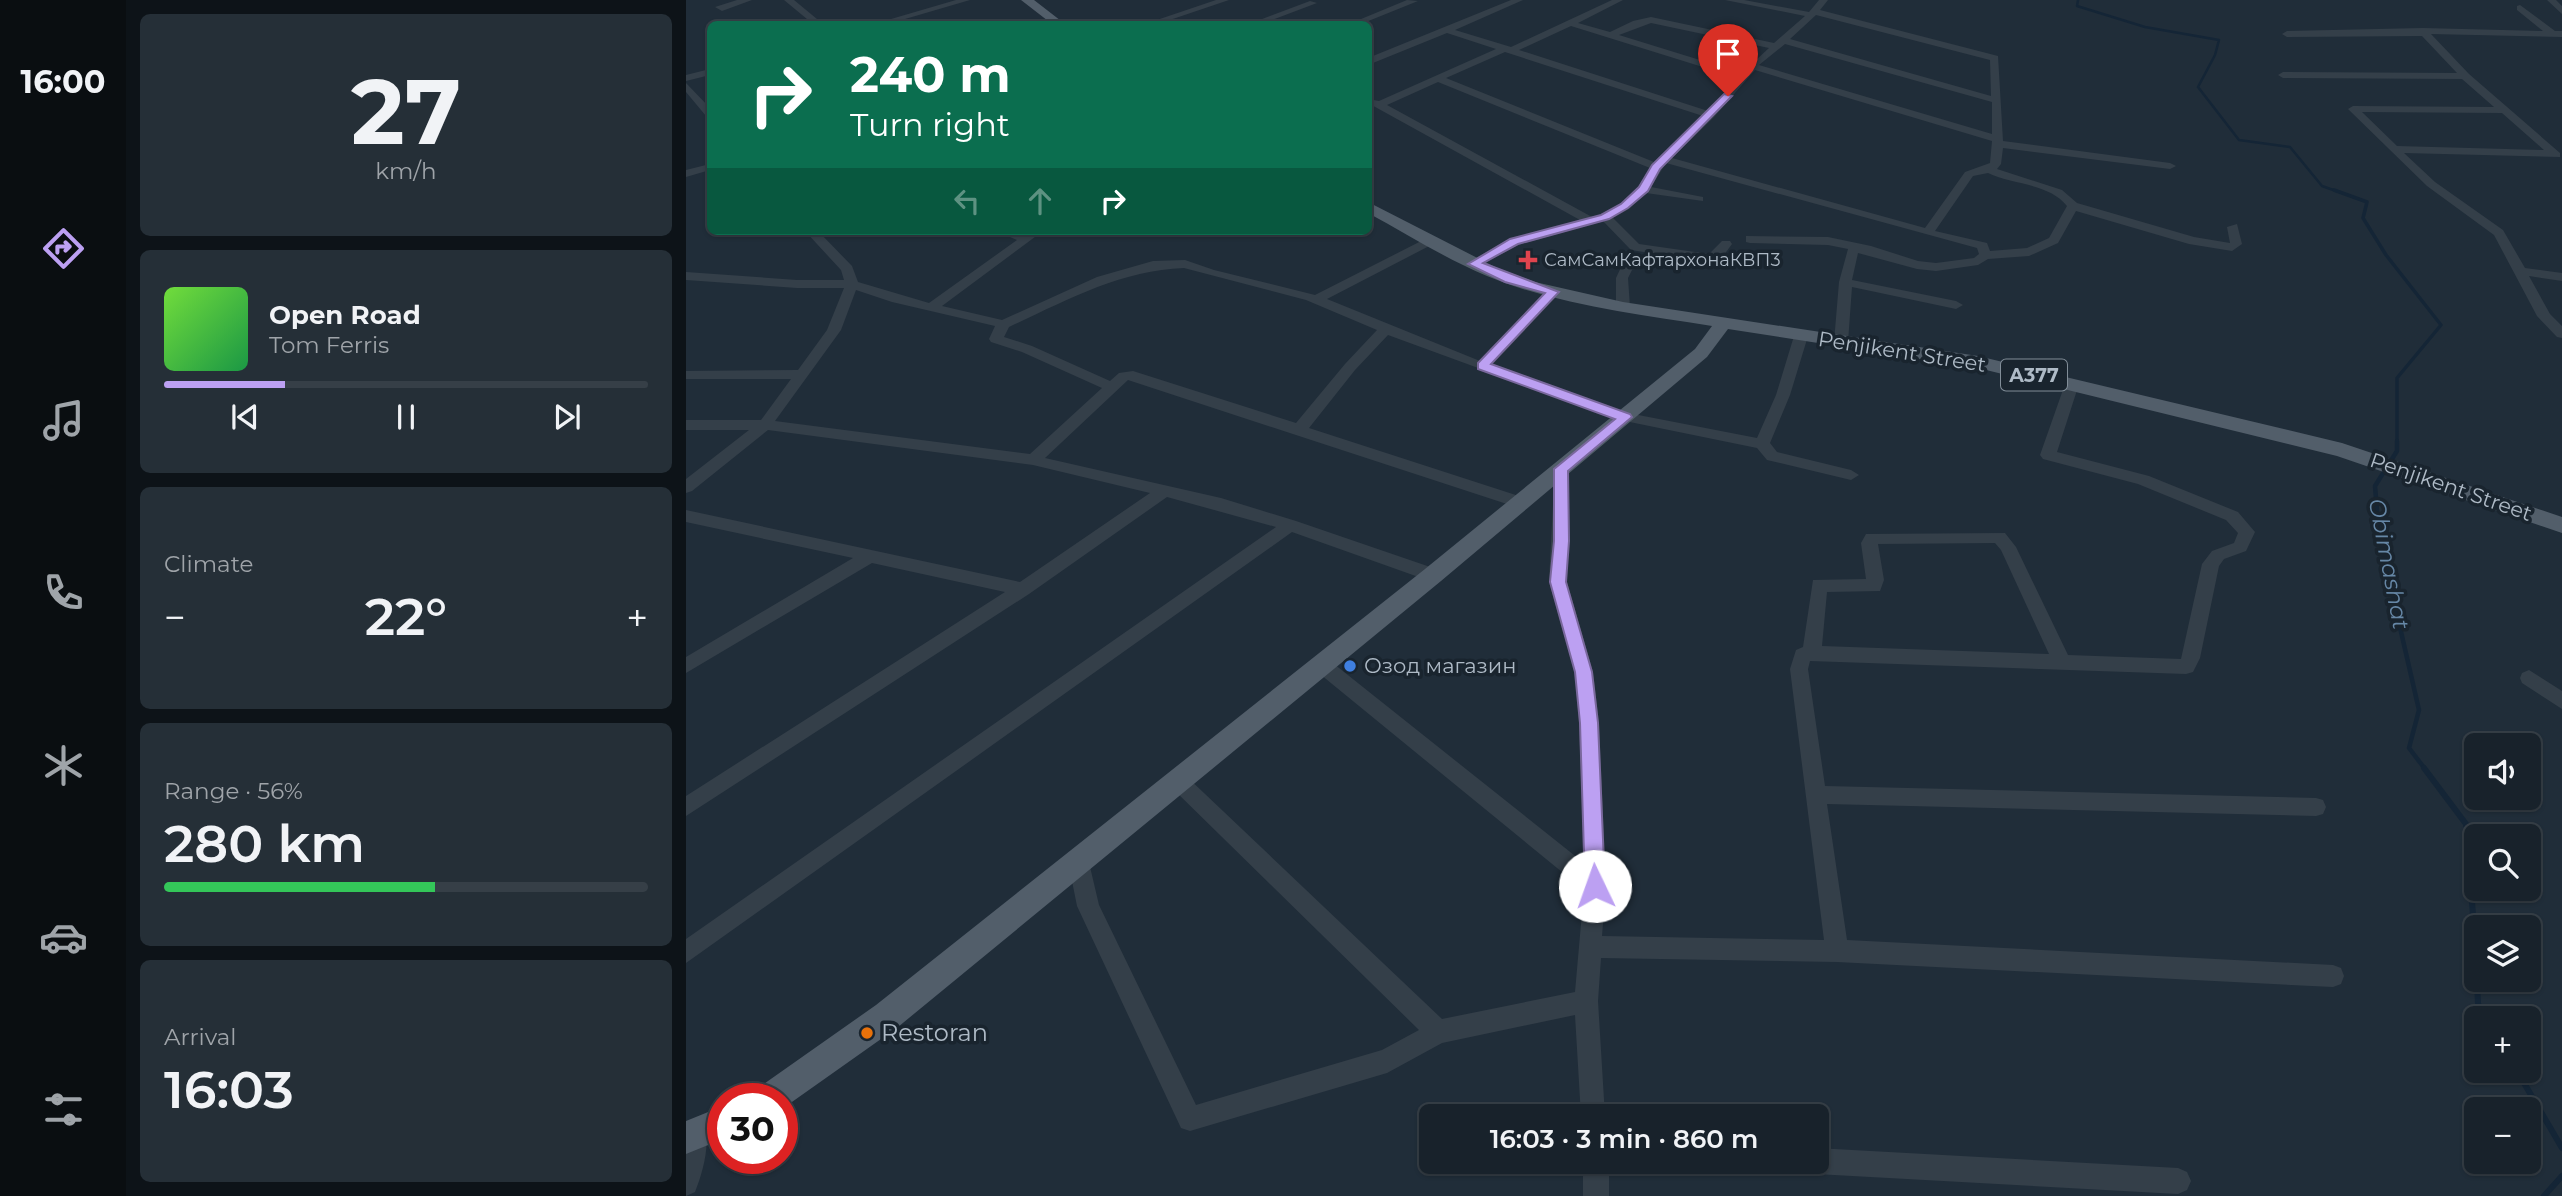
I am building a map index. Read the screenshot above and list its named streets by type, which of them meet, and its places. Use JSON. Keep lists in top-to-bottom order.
{
  "streets": {
    "main road": ["Penjikent Street", "A377"]
  },
  "water": ["Obimashat"],
  "places": {
    "health": ["СамСамКафтархонаКВП3"],
    "other": ["Озод магазин", "Restoran"]
  },
  "page": {
    "tabs": "16:00",
    "tile": [
      ["27", "km/h"],
      "Climate",
      ["Range · 56%", "280 km"],
      ["Arrival", "16:03"]
    ],
    "turn": ["240 m", "Turn right"],
    "song": ["Open Road", "Tom Ferris"],
    "heat": ["−", "22°", "+"],
    "map_buttons": ["+", "−"],
    "limit": "30",
    "trip": "16:03 · 3 min · 860 m"
  }
}
